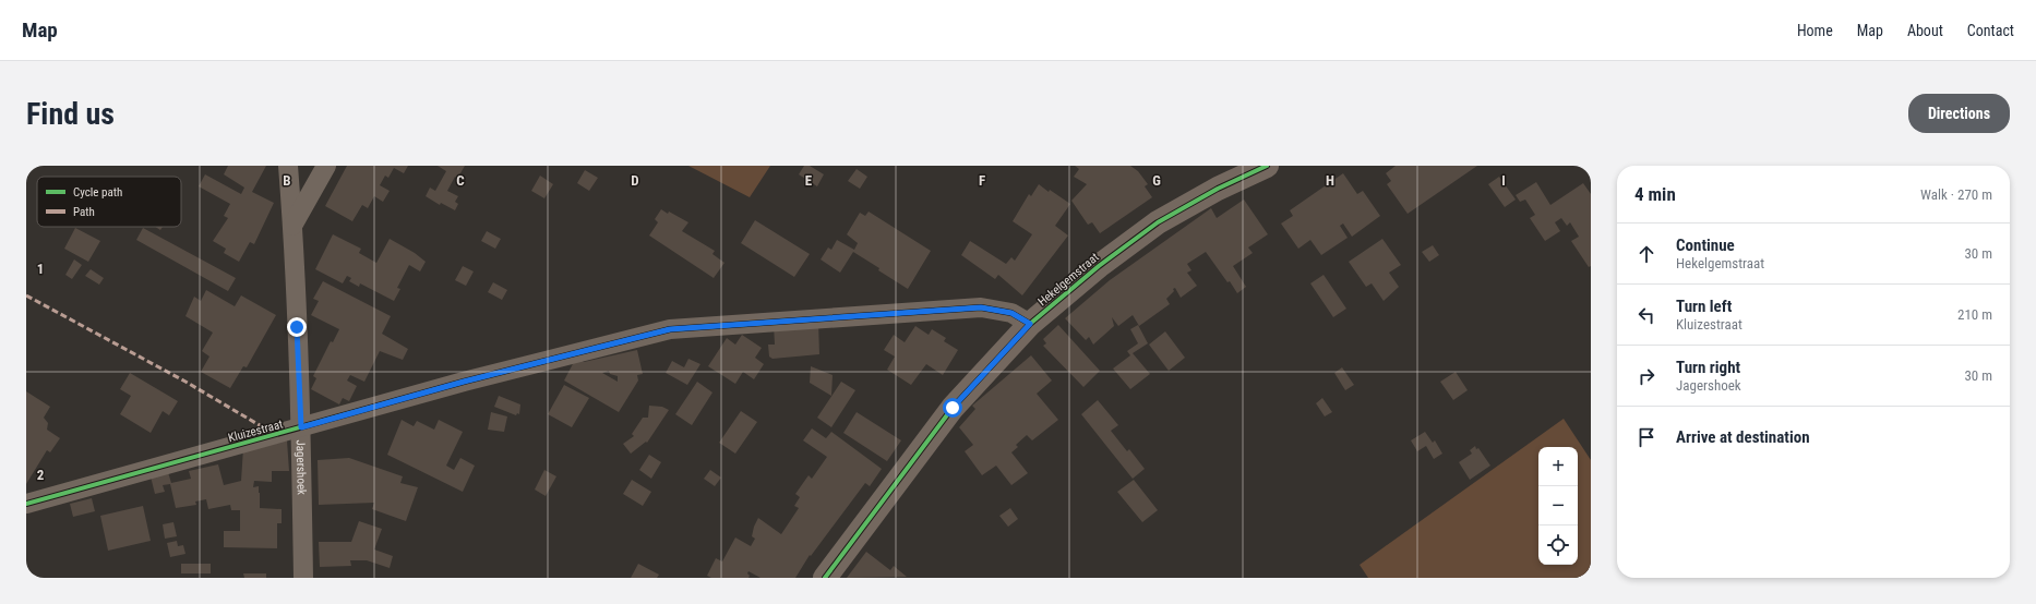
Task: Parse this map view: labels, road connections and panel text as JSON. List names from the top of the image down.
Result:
{
  "streets": {
    "street": ["Hekelgemstraat", "Kluizestraat", "Jagershoek"]
  },
  "crossings": [
    ["Hekelgemstraat", "Kluizestraat"],
    ["Kluizestraat", "Jagershoek"]
  ],
  "legend": ["Cycle path", "Path"],
  "page": {
    "header": "Map",
    "nav": [
      "Home",
      "Map",
      "About",
      "Contact"
    ],
    "buttons": "Directions",
    "title": "Find us",
    "heading": ["4 min", "Walk · 270 m"],
    "list": [
      ["Continue", "Hekelgemstraat", "30 m"],
      ["Turn left", "Kluizestraat", "210 m"],
      ["Turn right", "Jagershoek", "30 m"],
      "Arrive at destination"
    ],
    "map_buttons": ["+", "−"]
  },
  "grid": {
    "columns": [
      "B",
      "C",
      "D",
      "E",
      "F",
      "G",
      "H",
      "I"
    ],
    "rows": ["1", "2"]
  }
}
